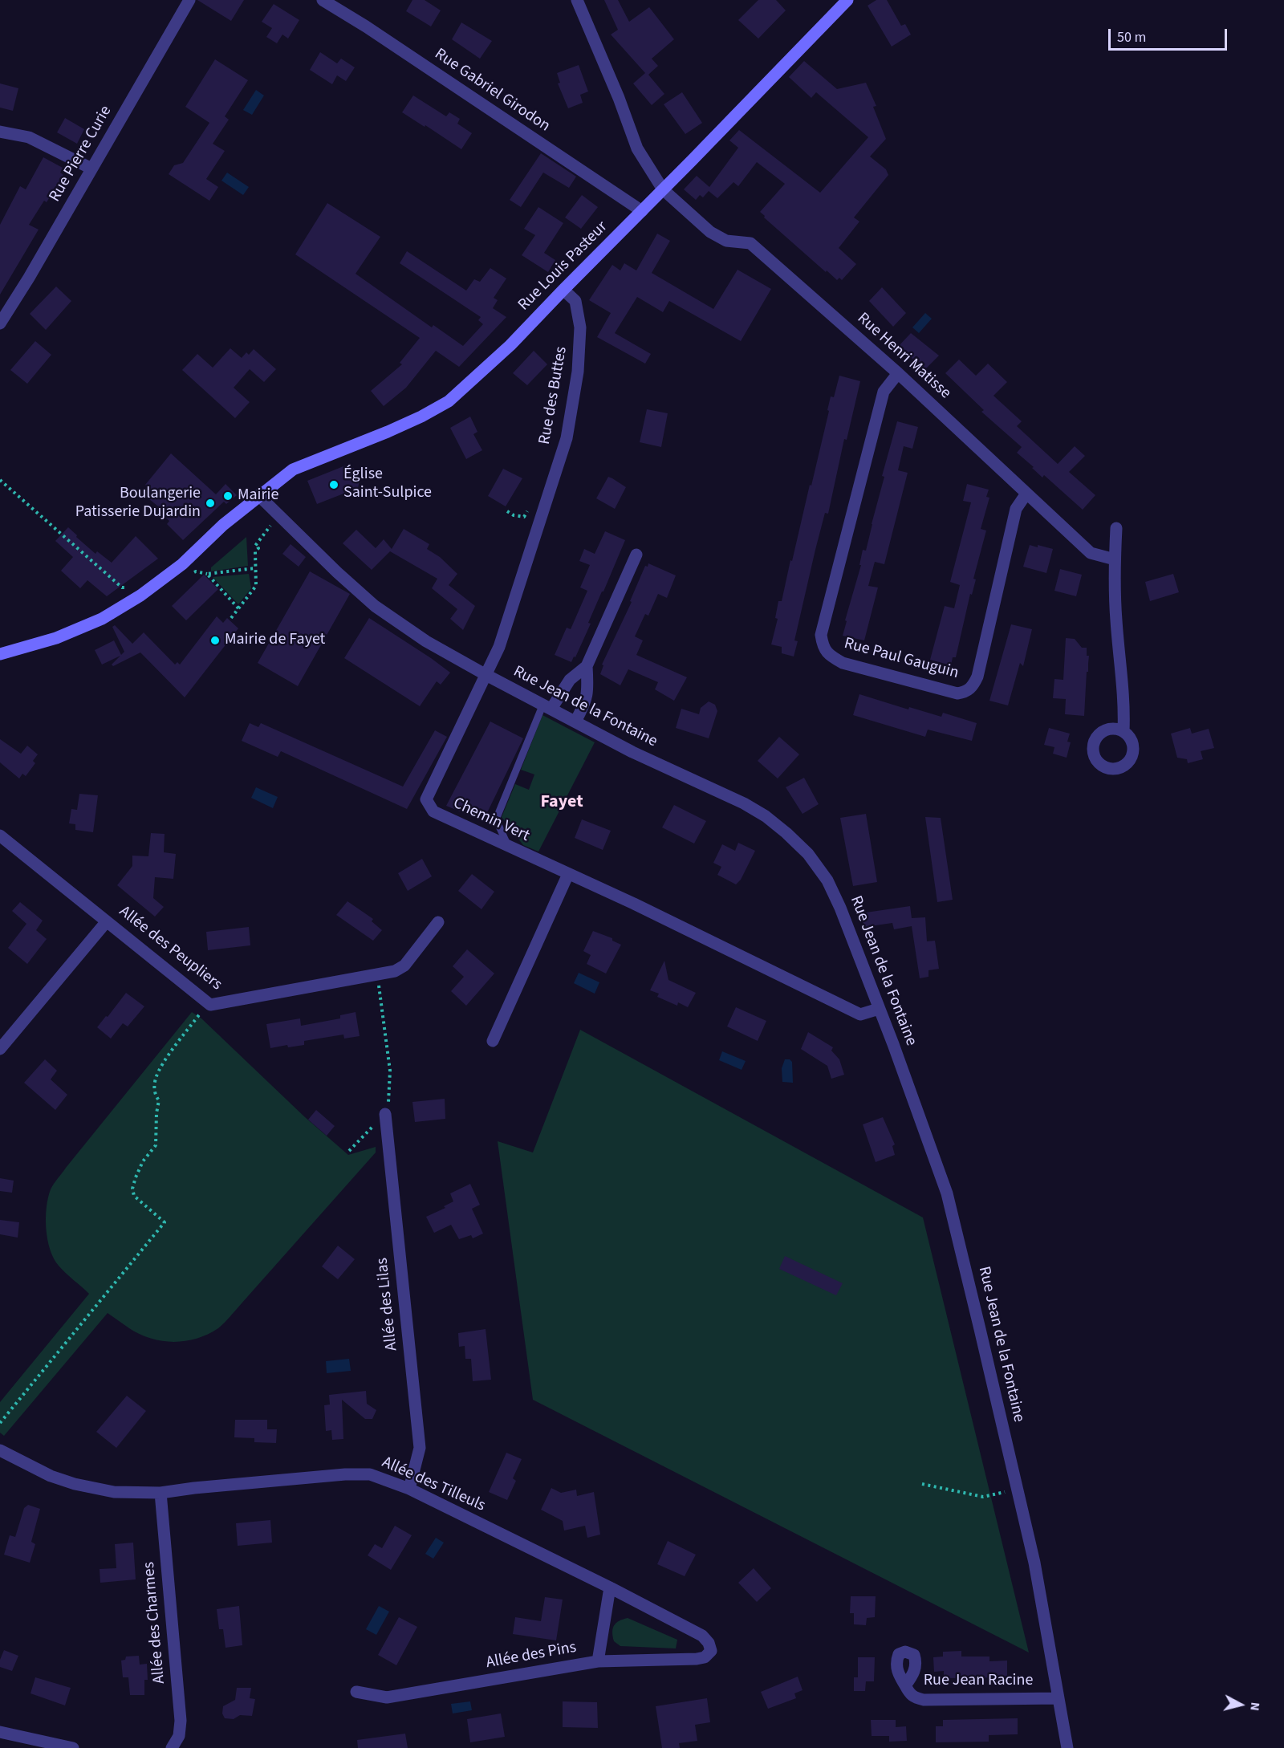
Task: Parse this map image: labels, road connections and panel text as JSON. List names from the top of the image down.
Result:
{
  "streets": {
    "main road": ["Rue Louis Pasteur"],
    "street": [
      "Rue Gabriel Girodon",
      "Rue Pierre Curie",
      "Rue Henri Matisse",
      "Rue des Buttes",
      "Rue Paul Gauguin",
      "Rue Jean de la Fontaine",
      "Chemin Vert",
      "Allée des Peupliers",
      "Allée des Lilas",
      "Allée des Tilleuls",
      "Allée des Charmes",
      "Allée des Pins",
      "Rue Jean Racine"
    ]
  },
  "crossings": [
    ["Rue Gabriel Girodon", "Rue Louis Pasteur"],
    ["Rue Louis Pasteur", "Rue Henri Matisse"],
    ["Rue Louis Pasteur", "Rue des Buttes"],
    ["Rue Louis Pasteur", "Rue Jean de la Fontaine"],
    ["Rue Henri Matisse", "Rue Paul Gauguin"],
    ["Rue des Buttes", "Rue Jean de la Fontaine"],
    ["Rue des Buttes", "Chemin Vert"],
    ["Rue Jean de la Fontaine", "Chemin Vert"],
    ["Rue Jean de la Fontaine", "Rue Jean Racine"],
    ["Allée des Lilas", "Allée des Tilleuls"],
    ["Allée des Tilleuls", "Allée des Charmes"],
    ["Allée des Tilleuls", "Allée des Pins"]
  ],
  "districts": ["Fayet"],
  "places": [
    "Église Saint-Sulpice",
    "Mairie",
    "Boulangerie Patisserie Dujardin",
    "Mairie de Fayet"
  ],
  "scale_bar": "50 m",
  "north": "right"
}
